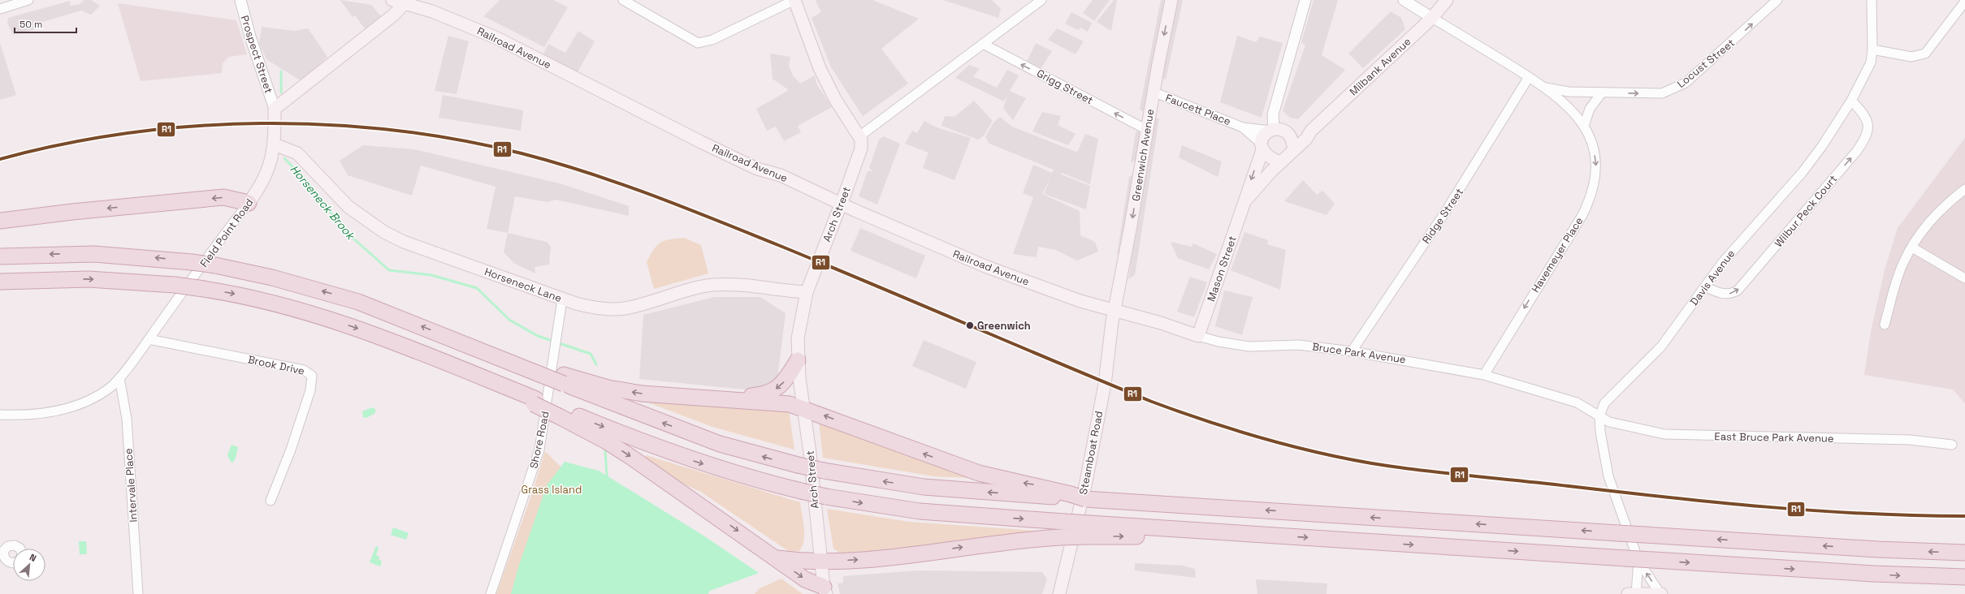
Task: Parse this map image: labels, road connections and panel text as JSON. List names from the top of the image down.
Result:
{
  "streets": {
    "main road": [
      "Railroad Avenue",
      "Milbank Avenue",
      "Greenwich Avenue",
      "Arch Street",
      "Field Point Road",
      "Mason Street",
      "Davis Avenue",
      "Horseneck Lane",
      "Bruce Park Avenue",
      "Steamboat Road"
    ],
    "street": [
      "Prospect Street",
      "Locust Street",
      "Grigg Street",
      "Faucett Place",
      "Wilbur Peck Court",
      "Ridge Street",
      "Havemeyer Place",
      "Brook Drive",
      "East Bruce Park Avenue",
      "Shore Road",
      "Intervale Place"
    ]
  },
  "crossings": [
    ["Railroad Avenue", "Greenwich Avenue"],
    ["Railroad Avenue", "Arch Street"],
    ["Railroad Avenue", "Bruce Park Avenue"],
    ["Railroad Avenue", "Steamboat Road"],
    ["Prospect Street", "Field Point Road"],
    ["Locust Street", "Havemeyer Place"],
    ["Milbank Avenue", "Faucett Place"],
    ["Milbank Avenue", "Havemeyer Place"],
    ["Milbank Avenue", "Mason Street"],
    ["Grigg Street", "Greenwich Avenue"],
    ["Faucett Place", "Greenwich Avenue"],
    ["Faucett Place", "Mason Street"],
    ["Greenwich Avenue", "Bruce Park Avenue"],
    ["Greenwich Avenue", "Steamboat Road"],
    ["Wilbur Peck Court", "Davis Avenue"],
    ["Arch Street", "Horseneck Lane"],
    ["Ridge Street", "Havemeyer Place"],
    ["Ridge Street", "Bruce Park Avenue"],
    ["Field Point Road", "Horseneck Lane"],
    ["Field Point Road", "Brook Drive"],
    ["Field Point Road", "Intervale Place"],
    ["Havemeyer Place", "Bruce Park Avenue"],
    ["Mason Street", "Bruce Park Avenue"],
    ["Davis Avenue", "Bruce Park Avenue"],
    ["Davis Avenue", "East Bruce Park Avenue"],
    ["Horseneck Lane", "Shore Road"],
    ["Bruce Park Avenue", "East Bruce Park Avenue"],
    ["Bruce Park Avenue", "Steamboat Road"]
  ],
  "one_way": [
    "Locust Street",
    "Grigg Street",
    "Greenwich Avenue",
    "Wilbur Peck Court",
    "Havemeyer Place"
  ],
  "water": ["Horseneck Brook"],
  "parks": ["Grass Island"],
  "places": ["Greenwich"],
  "lines": ["transit line R1"],
  "scale_bar": "50 m",
  "north": "top right"
}
